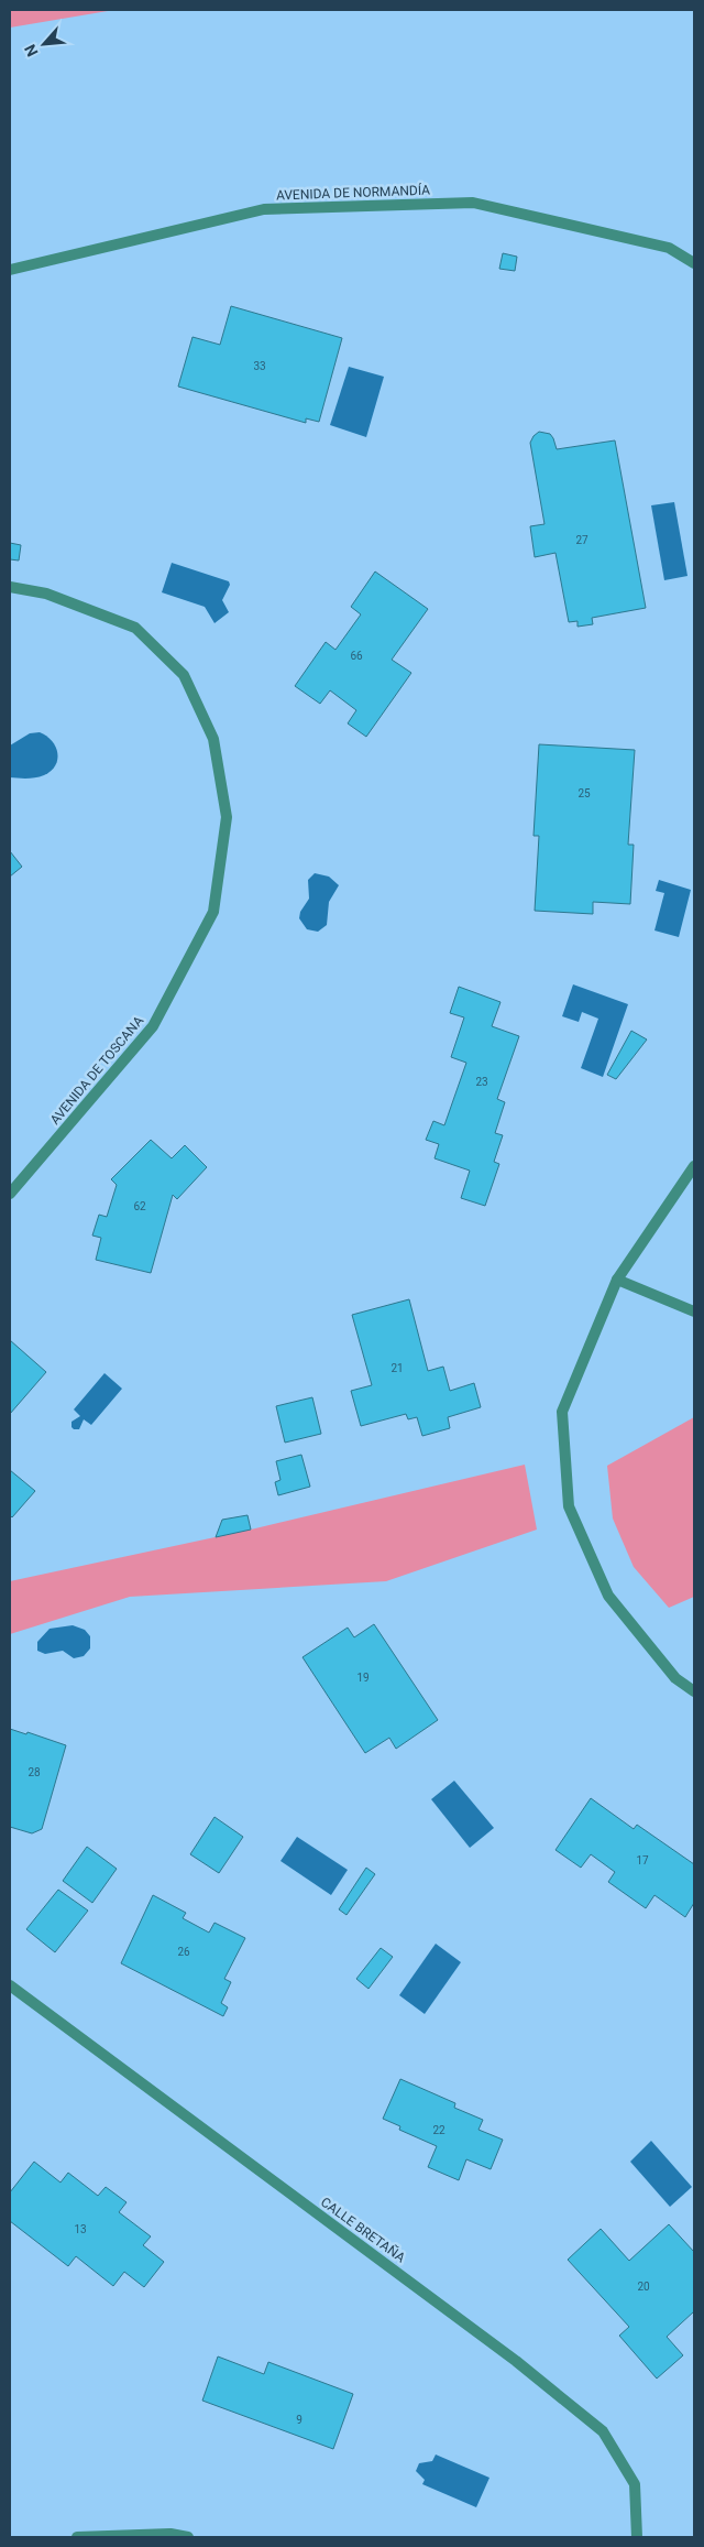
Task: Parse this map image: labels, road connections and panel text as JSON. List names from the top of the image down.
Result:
{
  "streets": {
    "street": ["AVENIDA DE NORMANDÍA", "AVENIDA DE TOSCANA", "CALLE BRETAÑA"]
  },
  "house_numbers": [
    "33",
    "27",
    "66",
    "25",
    "23",
    "62",
    "21",
    "19",
    "28",
    "17",
    "26",
    "22",
    "13",
    "20",
    "9"
  ],
  "north": "bottom left"
}
